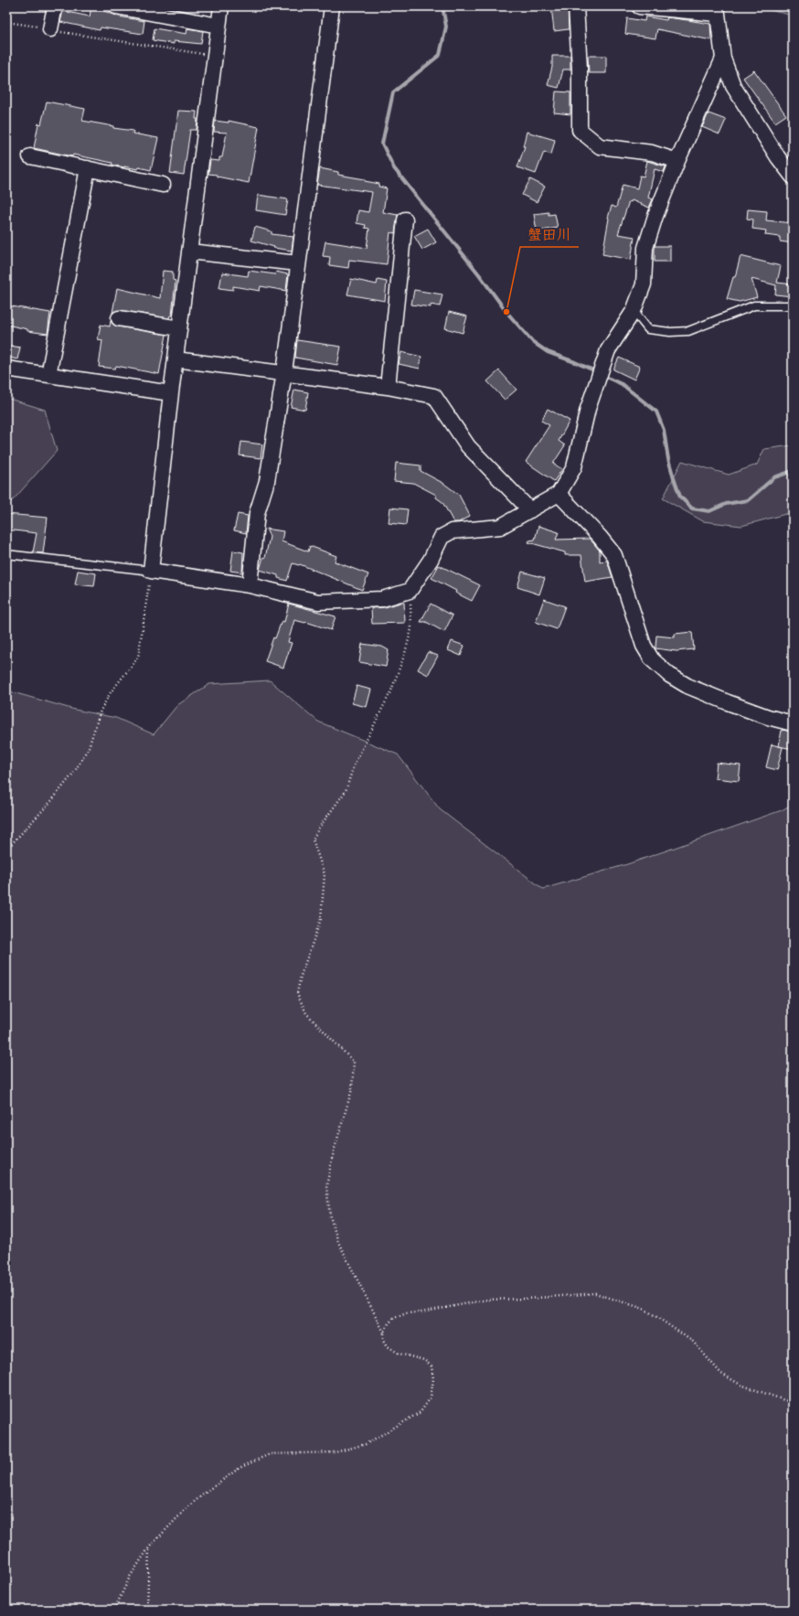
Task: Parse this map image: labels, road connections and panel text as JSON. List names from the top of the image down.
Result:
{
  "places": ["蟹田川"]
}
